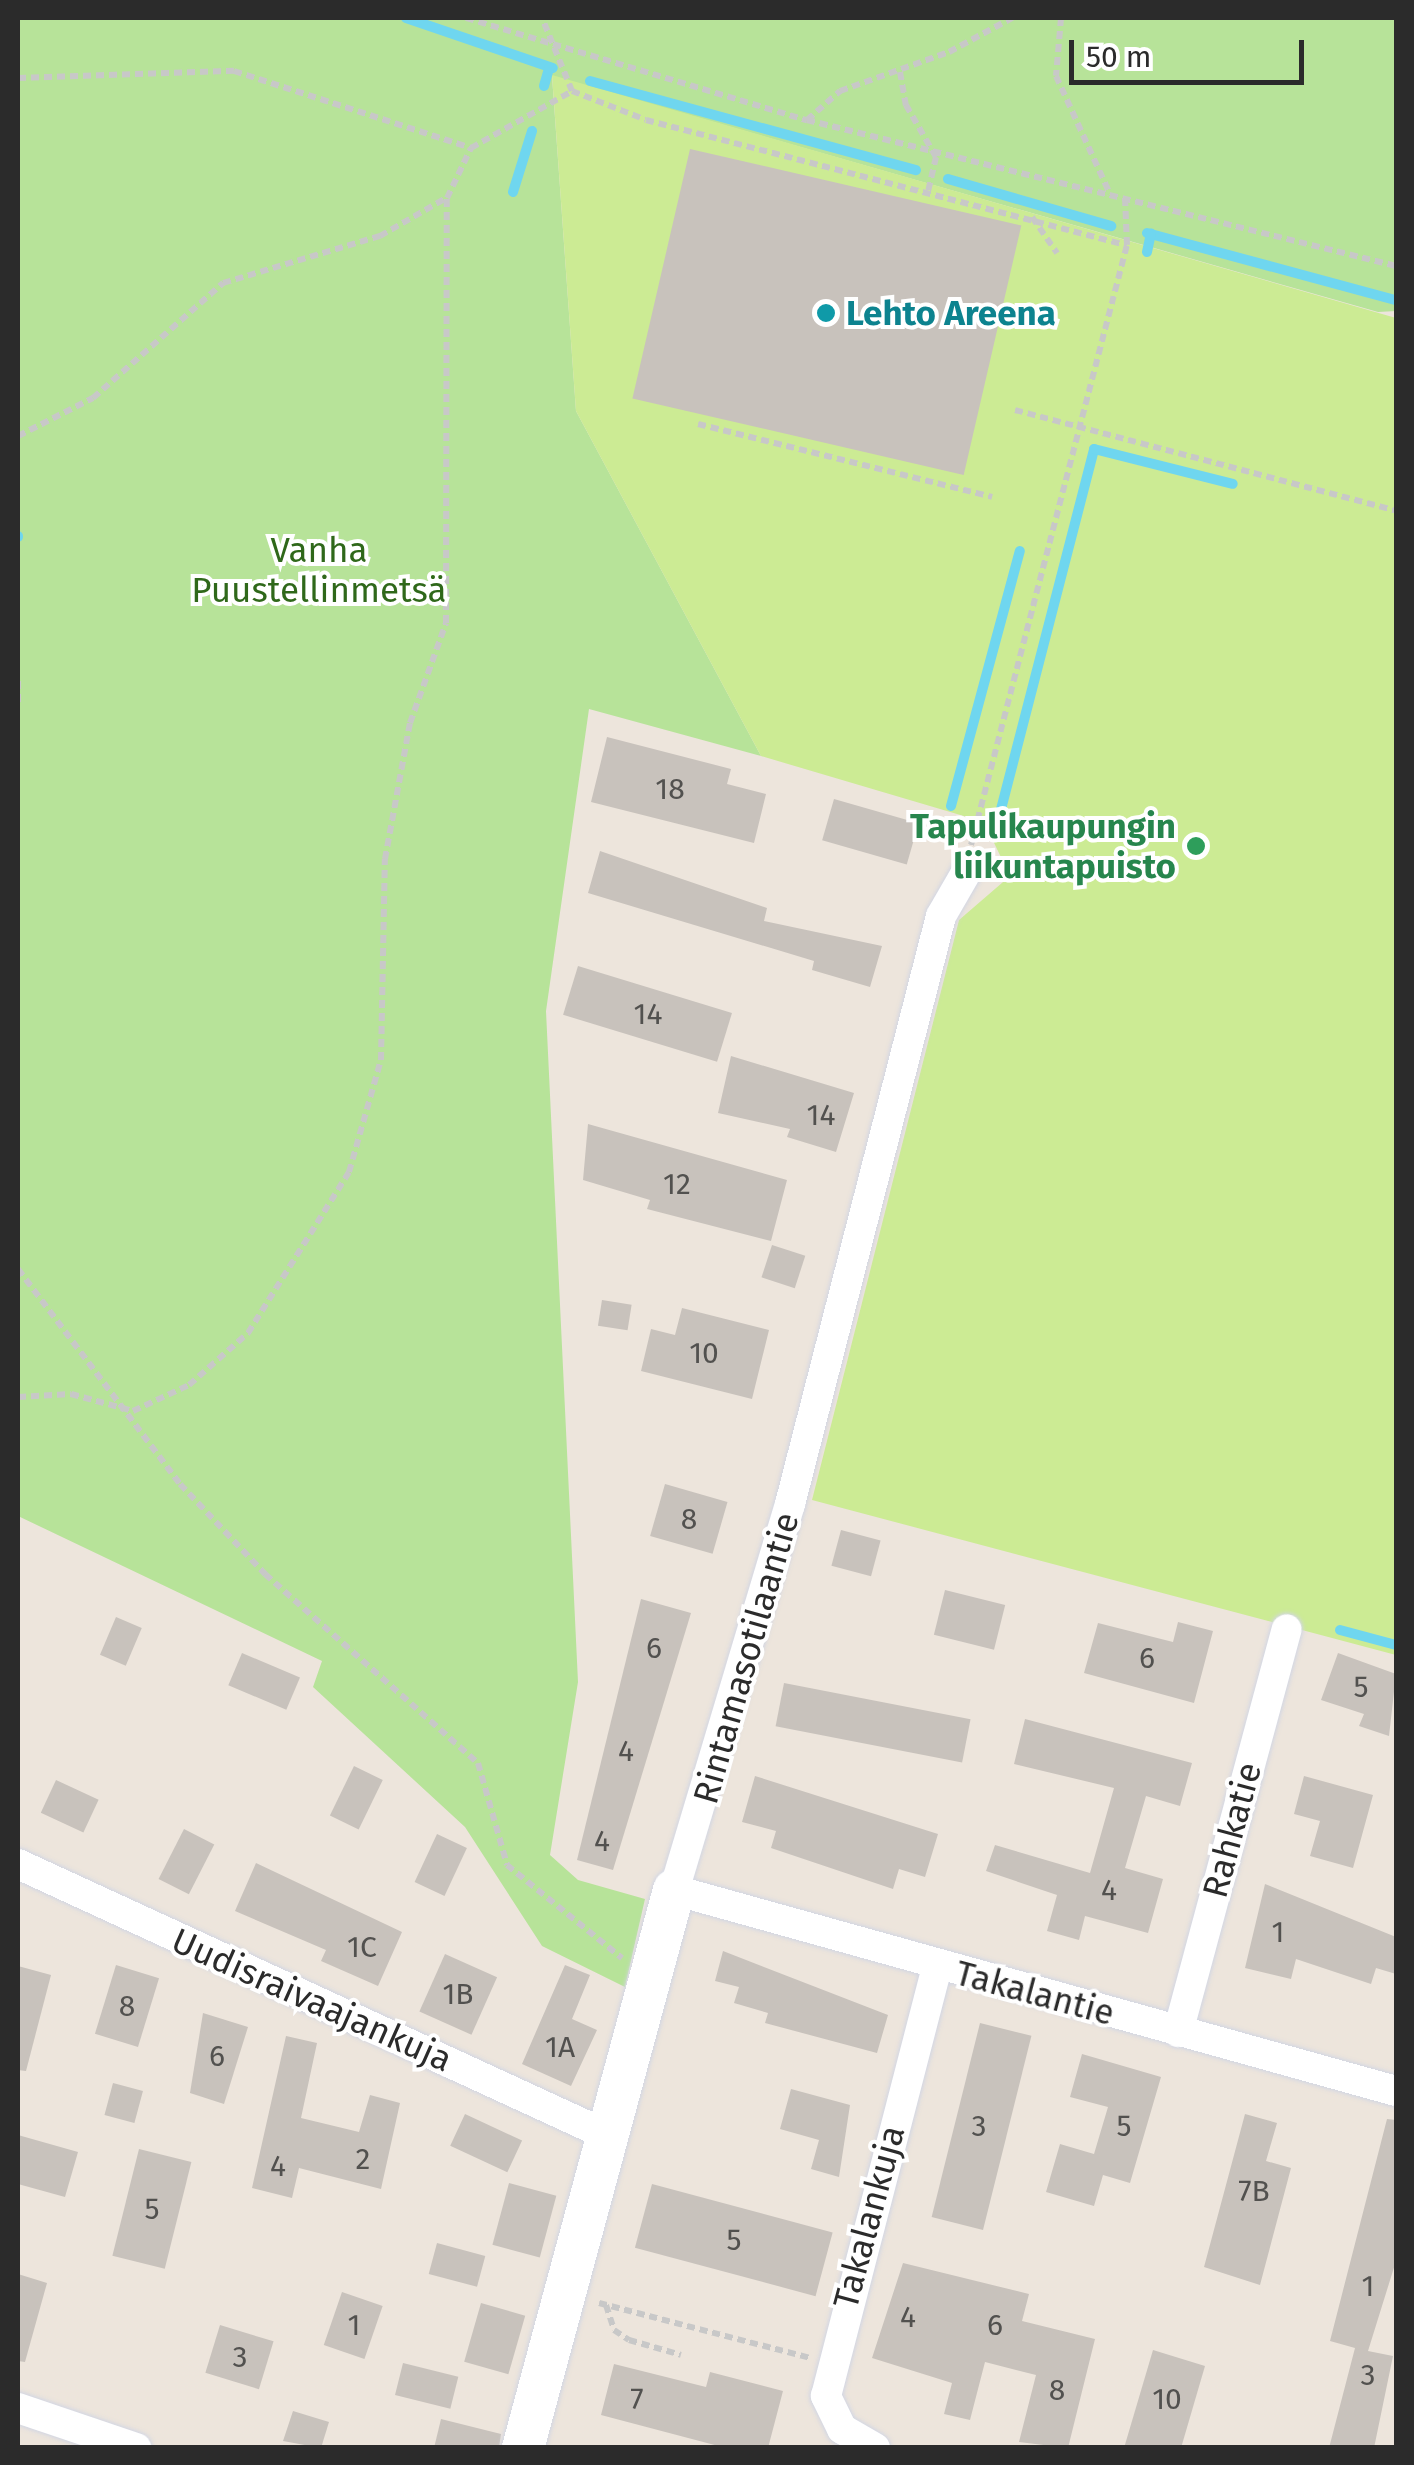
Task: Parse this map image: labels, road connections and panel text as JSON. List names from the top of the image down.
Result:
{
  "streets": {
    "street": [
      "Rintamasotilaantie",
      "Rahkatie",
      "Takalantie",
      "Uudisraivaajankuja",
      "Takalankuja"
    ]
  },
  "crossings": [
    ["Rintamasotilaantie", "Takalantie"],
    ["Rintamasotilaantie", "Uudisraivaajankuja"],
    ["Rahkatie", "Takalantie"],
    ["Takalantie", "Takalankuja"]
  ],
  "parks": ["Vanha Puustellinmetsä"],
  "places": ["Lehto Areena", "Tapulikaupungin liikuntapuisto"],
  "house_numbers": [
    "18",
    "14",
    "14",
    "12",
    "10",
    "8",
    "6",
    "6",
    "5",
    "4",
    "4",
    "4",
    "1",
    "1C",
    "1B",
    "8",
    "1A",
    "6",
    "3",
    "5",
    "2",
    "4",
    "7B",
    "5",
    "5",
    "1",
    "4",
    "1",
    "6",
    "3",
    "3",
    "8",
    "7",
    "10"
  ],
  "scale_bar": "50 m"
}
